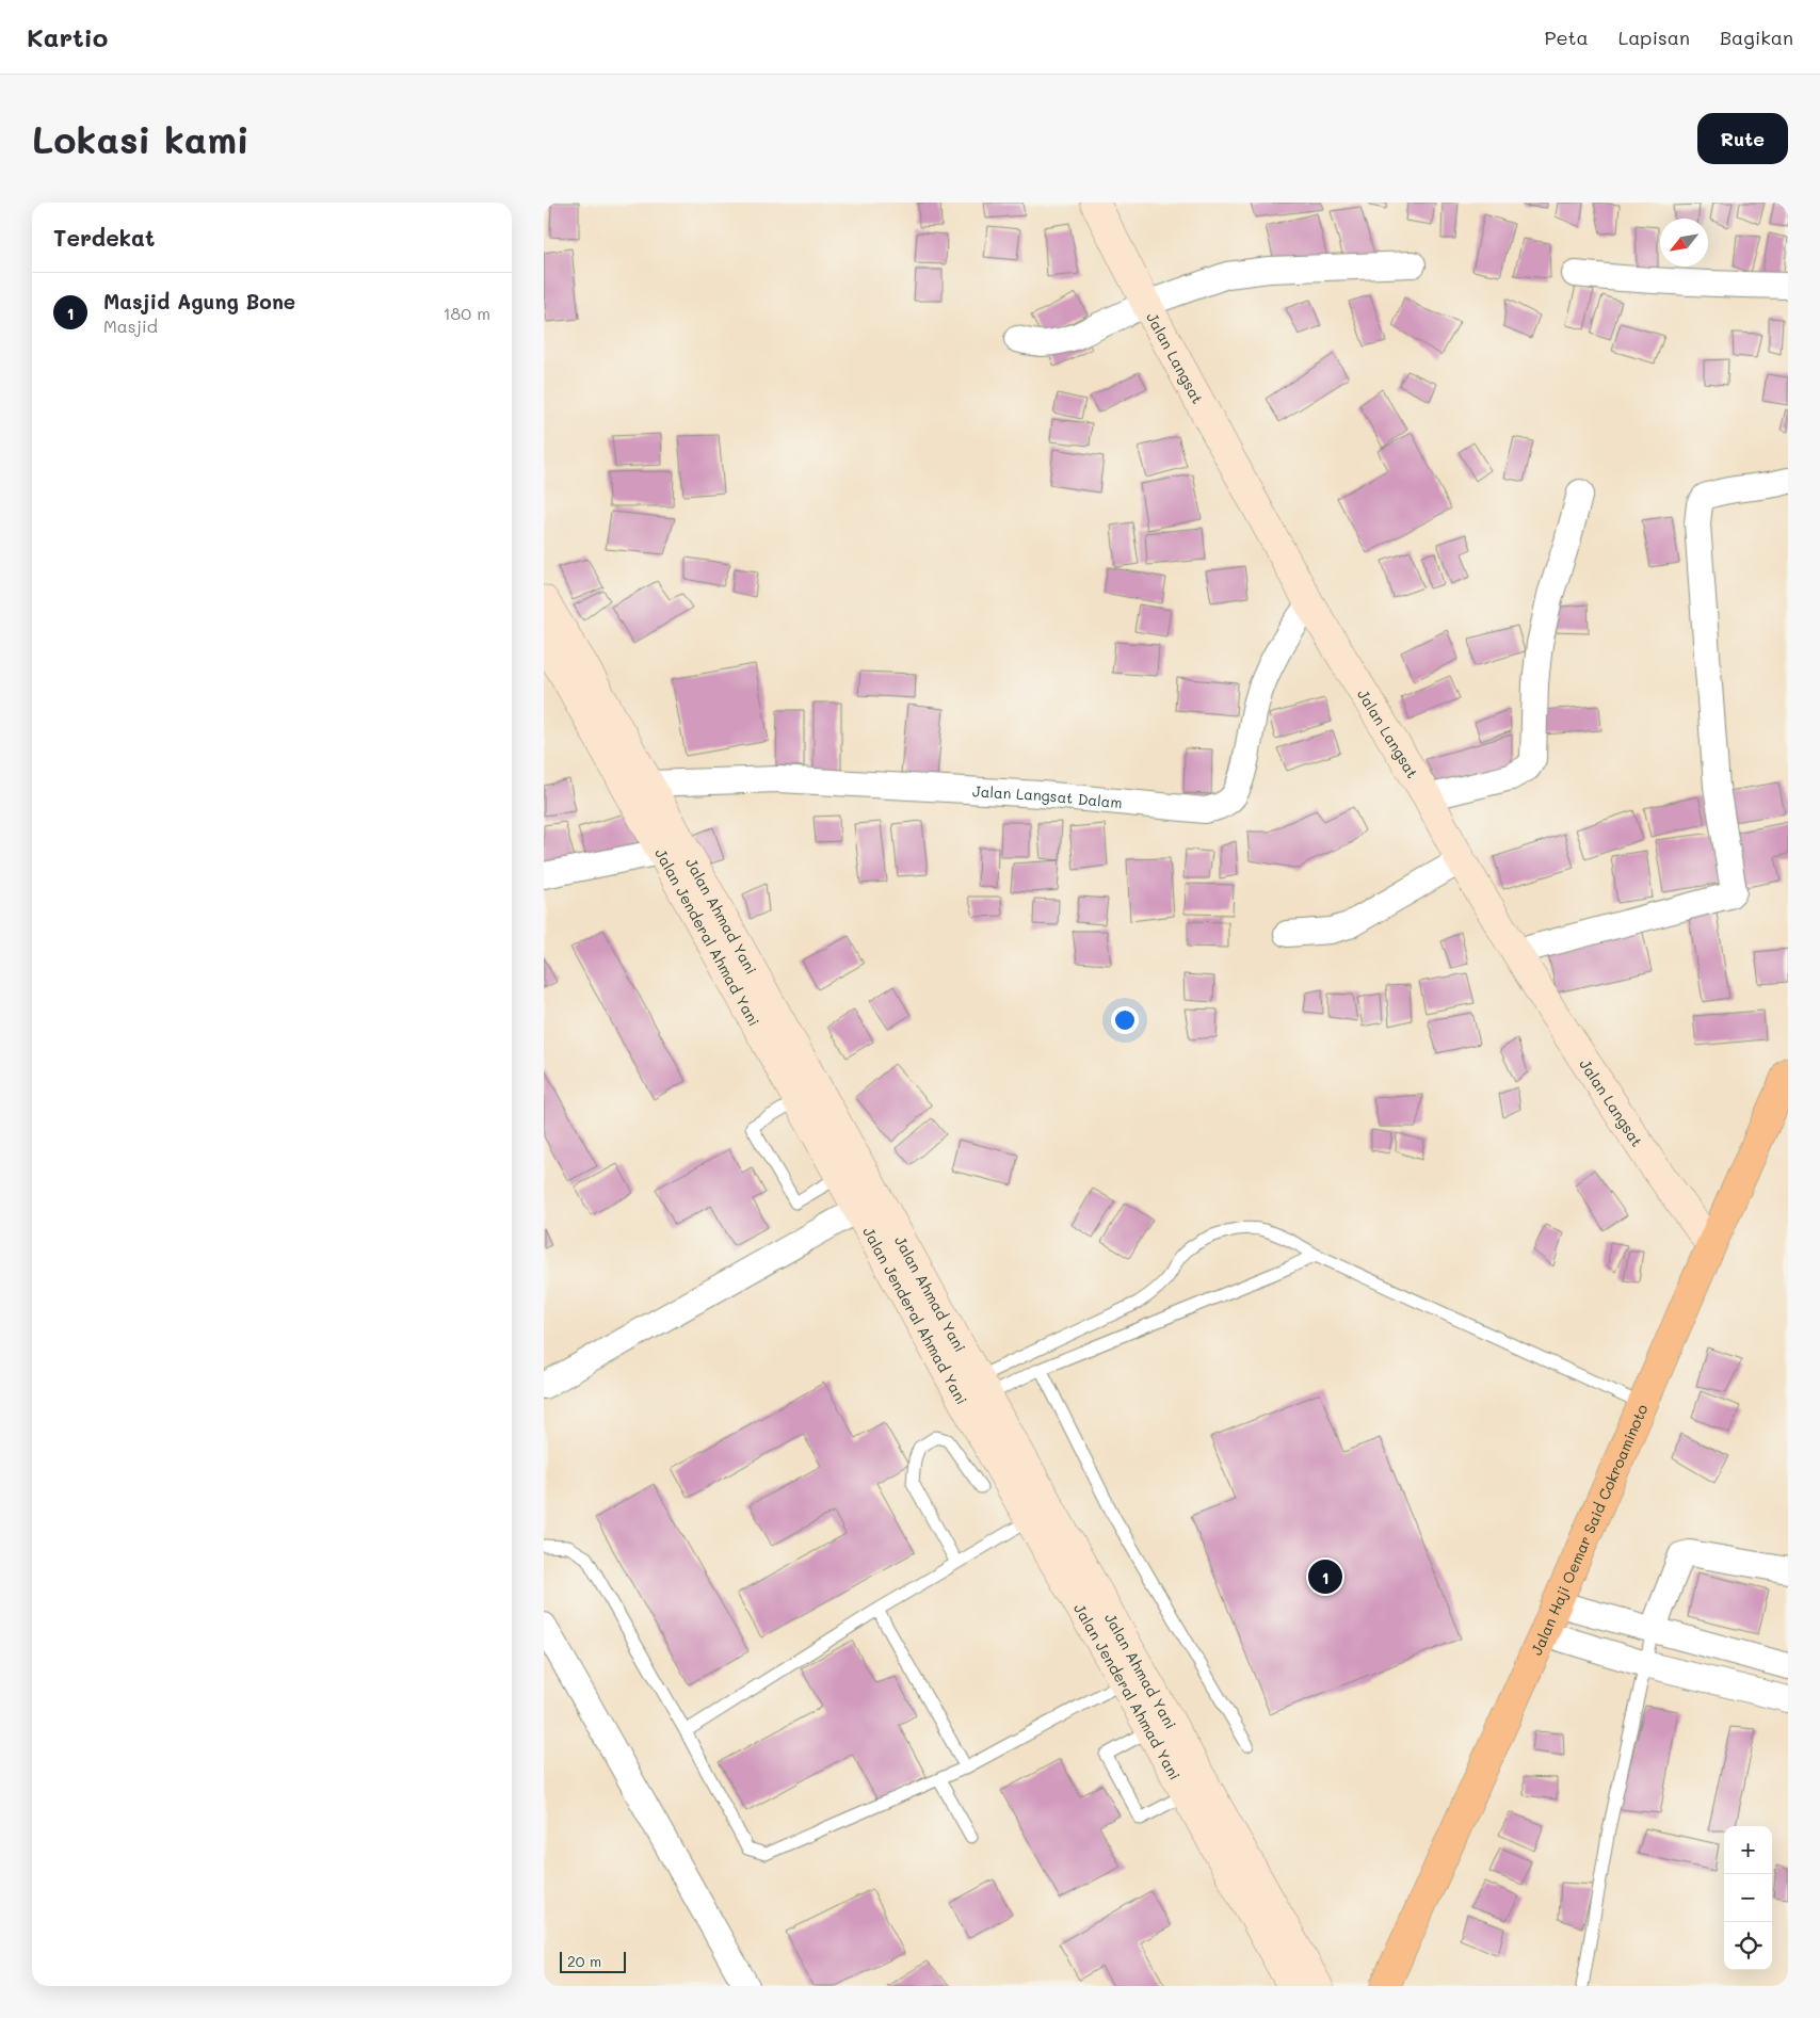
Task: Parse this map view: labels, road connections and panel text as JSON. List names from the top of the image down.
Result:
{
  "streets": {
    "highway": ["Jalan Haji Oemar Said Cokroaminoto"],
    "main road": ["Jalan Langsat", "Jalan Ahmad Yani", "Jalan Jenderal Ahmad Yani"],
    "street": ["Jalan Langsat Dalam"]
  },
  "crossings": [
    ["Jalan Langsat", "Jalan Langsat Dalam"],
    ["Jalan Langsat", "Jalan Haji Oemar Said Cokroaminoto"],
    ["Jalan Langsat Dalam", "Jalan Ahmad Yani"],
    ["Jalan Ahmad Yani", "Jalan Jenderal Ahmad Yani"]
  ],
  "scale_bar": "20 m",
  "north": "bottom left",
  "page": {
    "header": "Kartio",
    "nav": ["Peta", "Lapisan", "Bagikan"],
    "buttons": "Rute",
    "title": "Lokasi kami",
    "heading": "Terdekat",
    "list": [
      {
        "mark": "1",
        "name": "Masjid Agung Bone",
        "note": "Masjid",
        "value": "180 m"
      }
    ],
    "pins": "1",
    "map_buttons": ["+", "−"],
    "scale": "20 m"
  }
}
